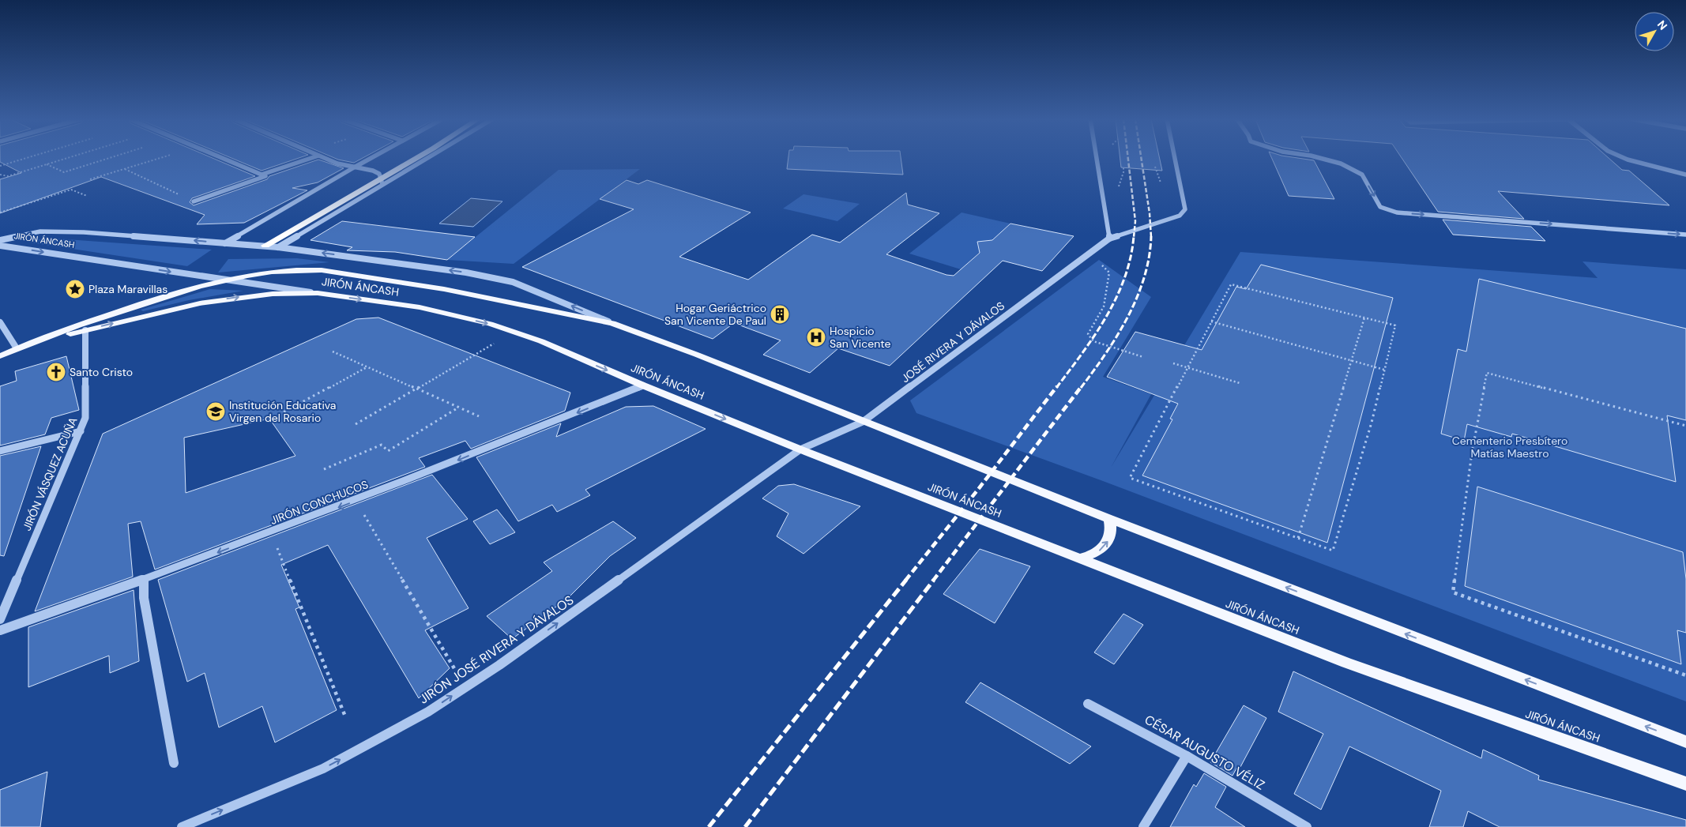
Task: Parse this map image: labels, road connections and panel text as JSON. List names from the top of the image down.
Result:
{
  "streets": {
    "main road": ["JIRÓN ÁNCASH"],
    "street": [
      "JOSÉ RIVERA Y DÁVALOS",
      "JIRÓN VÁSQUEZ ACUÑA",
      "JIRÓN CONCHUCOS",
      "JIRÓN JOSÉ RIVERA Y DÁVALOS",
      "CÉSAR AUGUSTO VÉLIZ"
    ]
  },
  "crossings": [
    ["JIRÓN ÁNCASH", "JOSÉ RIVERA Y DÁVALOS"],
    ["JIRÓN ÁNCASH", "JIRÓN CONCHUCOS"],
    ["JIRÓN ÁNCASH", "JIRÓN JOSÉ RIVERA Y DÁVALOS"],
    ["JOSÉ RIVERA Y DÁVALOS", "JIRÓN JOSÉ RIVERA Y DÁVALOS"]
  ],
  "one_way": ["JIRÓN CONCHUCOS", "JIRÓN JOSÉ RIVERA Y DÁVALOS"],
  "parks": ["Cementerio Presbítero Matías Maestro"],
  "places": {
    "place": ["Plaza Maravillas"],
    "building": ["Hogar Geriáctrico San Vicente De Paul"],
    "hospital": ["Hospicio San Vicente"],
    "church": ["Santo Cristo"],
    "school or university": ["Institución Educativa Virgen del Rosario"]
  },
  "north": "top right"
}
